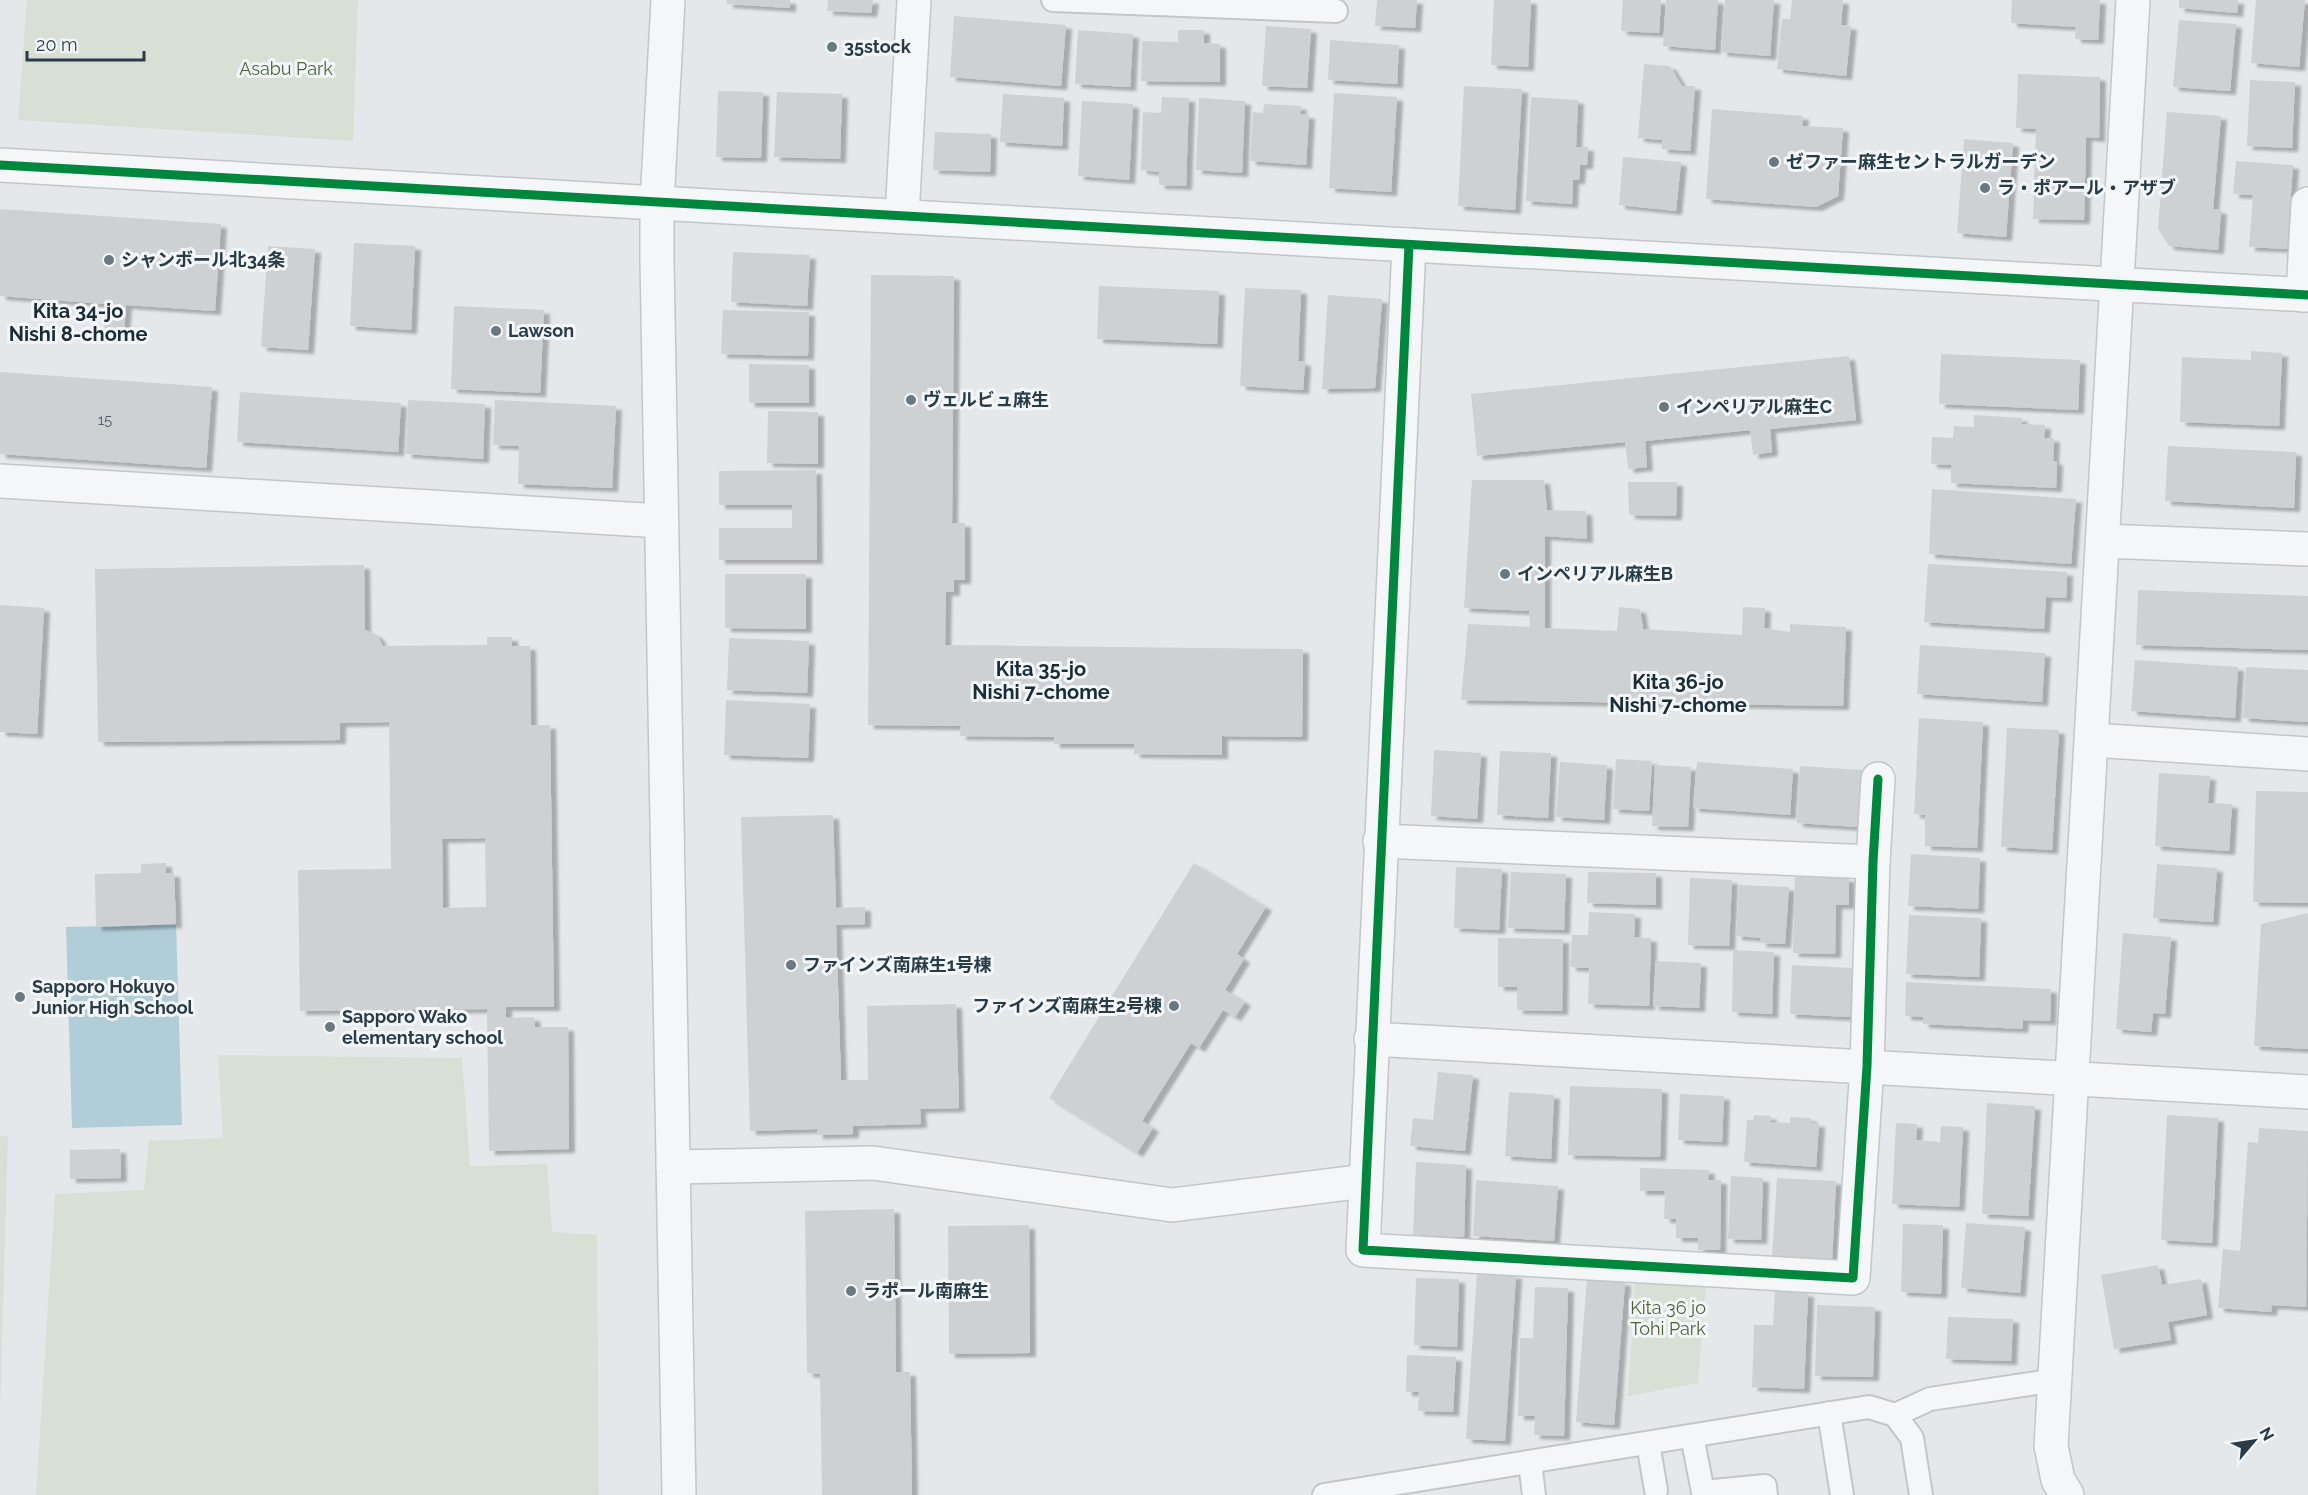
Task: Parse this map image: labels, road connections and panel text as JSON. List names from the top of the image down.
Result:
{
  "districts": ["Kita 34-jo Nishi 8-chome", "Kita 35-jo Nishi 7-chome", "Kita 36-jo Nishi 7-chome"],
  "parks": ["Asabu Park", "Kita 36 jo Tohi Park"],
  "places": [
    "35stock",
    "ゼファー麻生セントラルガーデン",
    "ラ・ポアール・アザブ",
    "シャンボール北34条",
    "Lawson",
    "ヴェルビュ麻生",
    "インペリアル麻生C",
    "インペリアル麻生B",
    "ファインズ南麻生1号棟",
    "Sapporo Hokuyo Junior High School",
    "ファインズ南麻生2号棟",
    "Sapporo Wako elementary school",
    "ラポール南麻生"
  ],
  "house_numbers": ["15"],
  "scale_bar": "20 m",
  "north": "top right"
}
